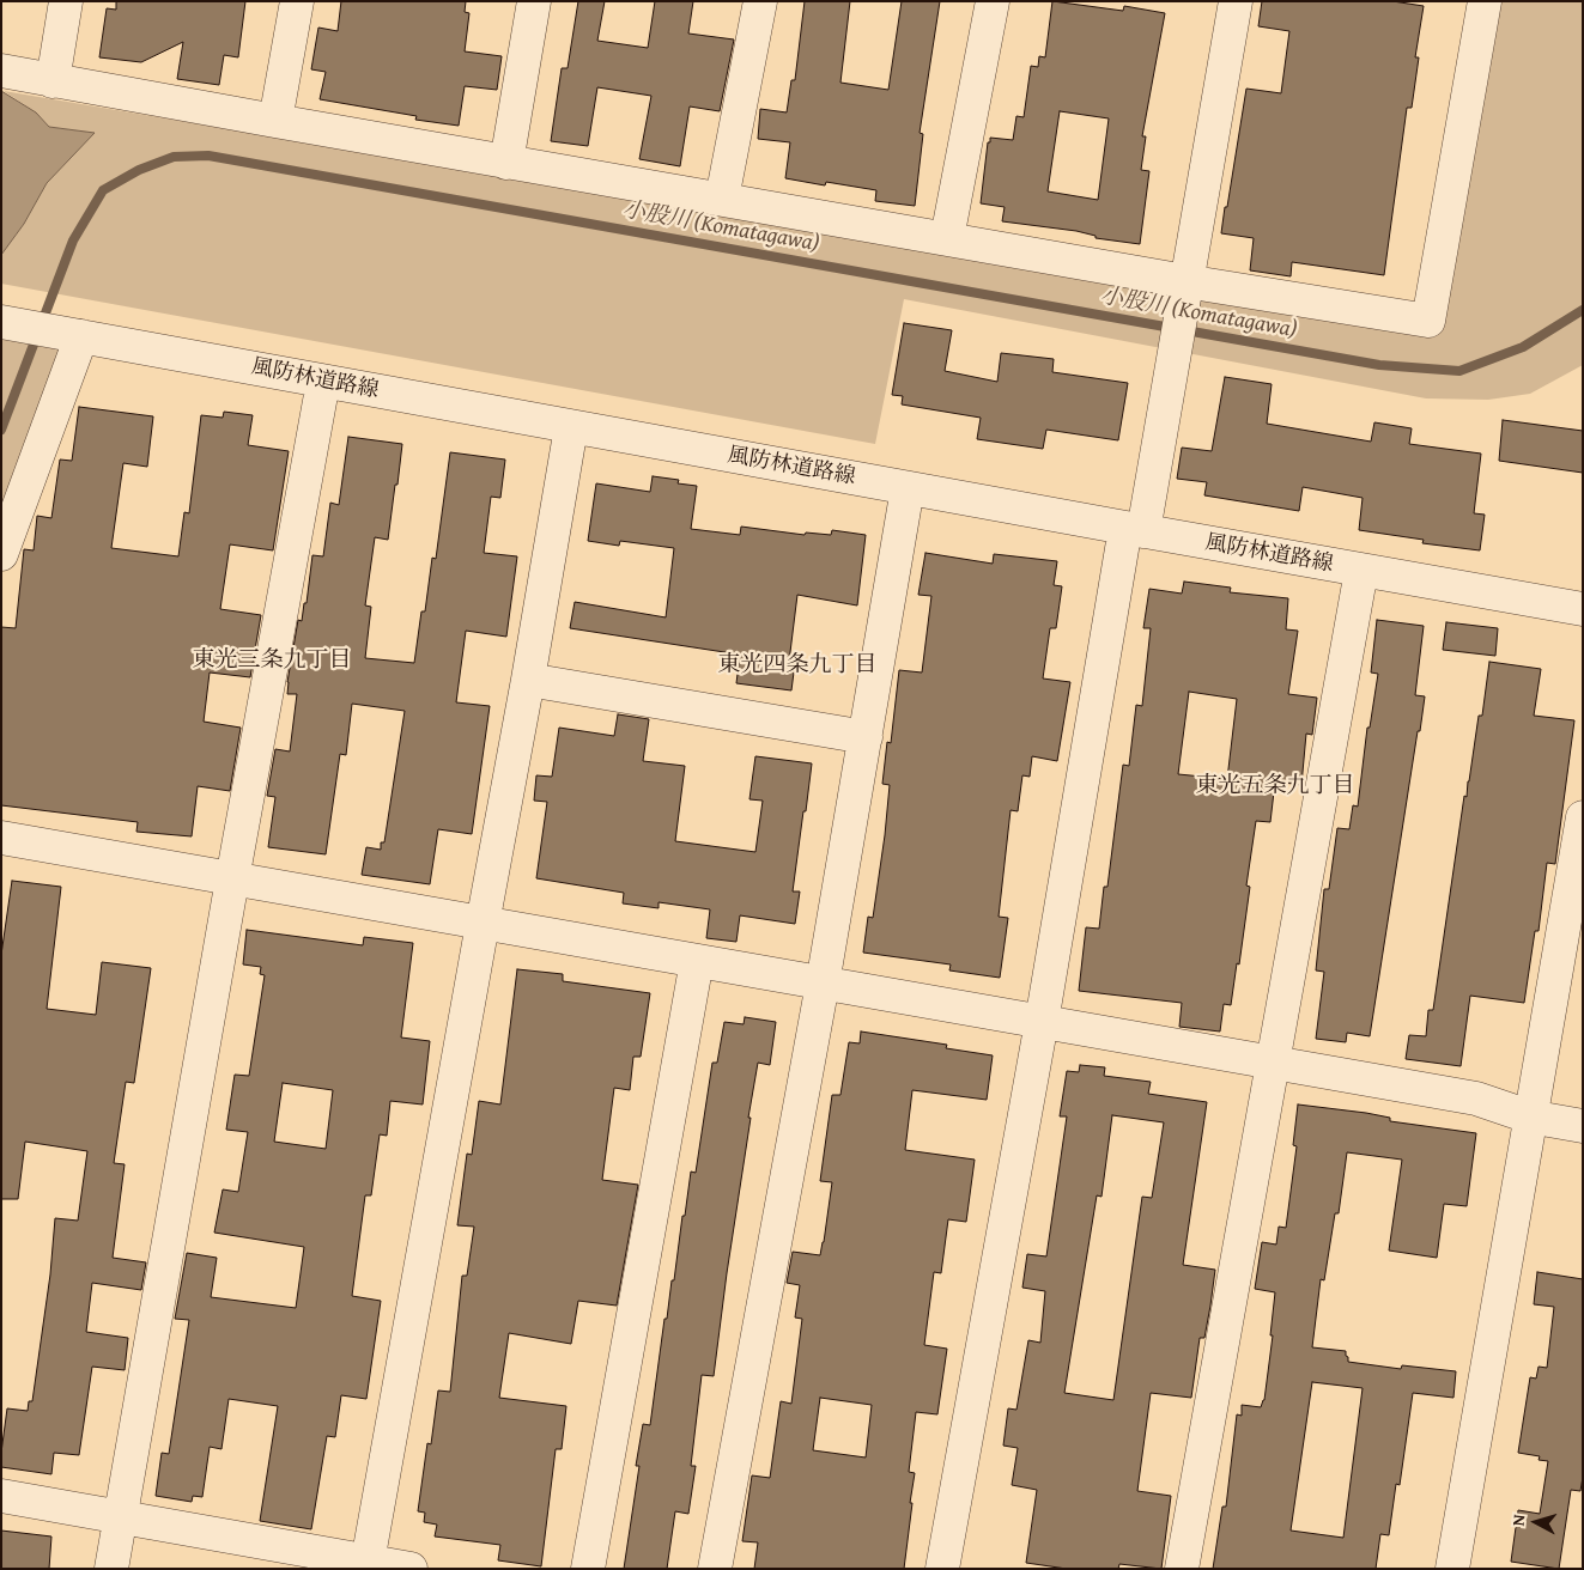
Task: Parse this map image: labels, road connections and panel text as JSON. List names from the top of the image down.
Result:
{
  "streets": {
    "street": ["風防林道路線"]
  },
  "districts": ["東光三条九丁目", "東光四条九丁目", "東光五条九丁目"],
  "water": ["小股川 (Komatagawa)"],
  "north": "left"
}
